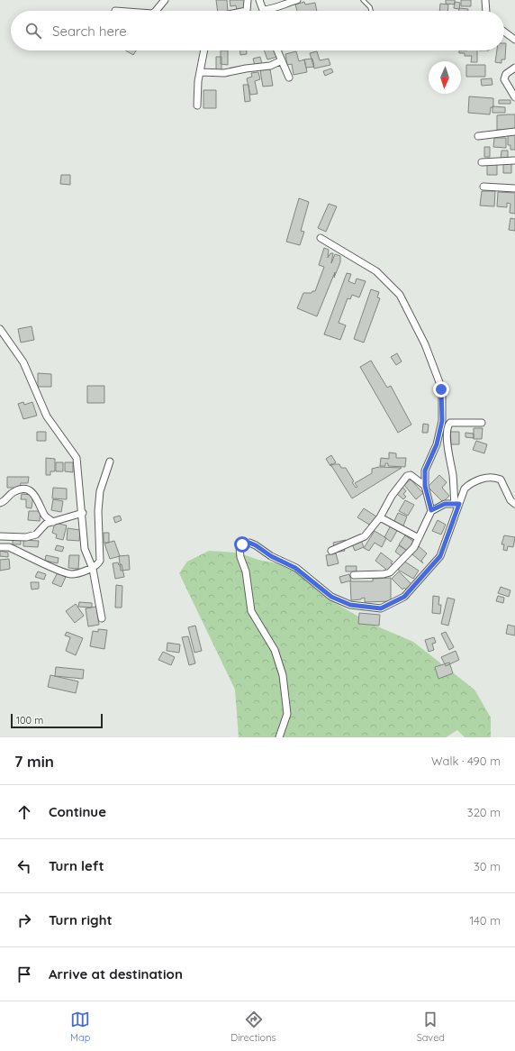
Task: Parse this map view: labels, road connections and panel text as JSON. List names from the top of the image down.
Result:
{
  "scale_bar": "100 m",
  "north": "bottom",
  "page": {
    "search": "Search here",
    "scale": "100 m",
    "heading": ["7 min", "Walk · 490 m"],
    "list": [
      ["Continue", "320 m"],
      ["Turn left", "30 m"],
      ["Turn right", "140 m"],
      "Arrive at destination"
    ],
    "nav": ["Map", "Directions", "Saved"]
  }
}
